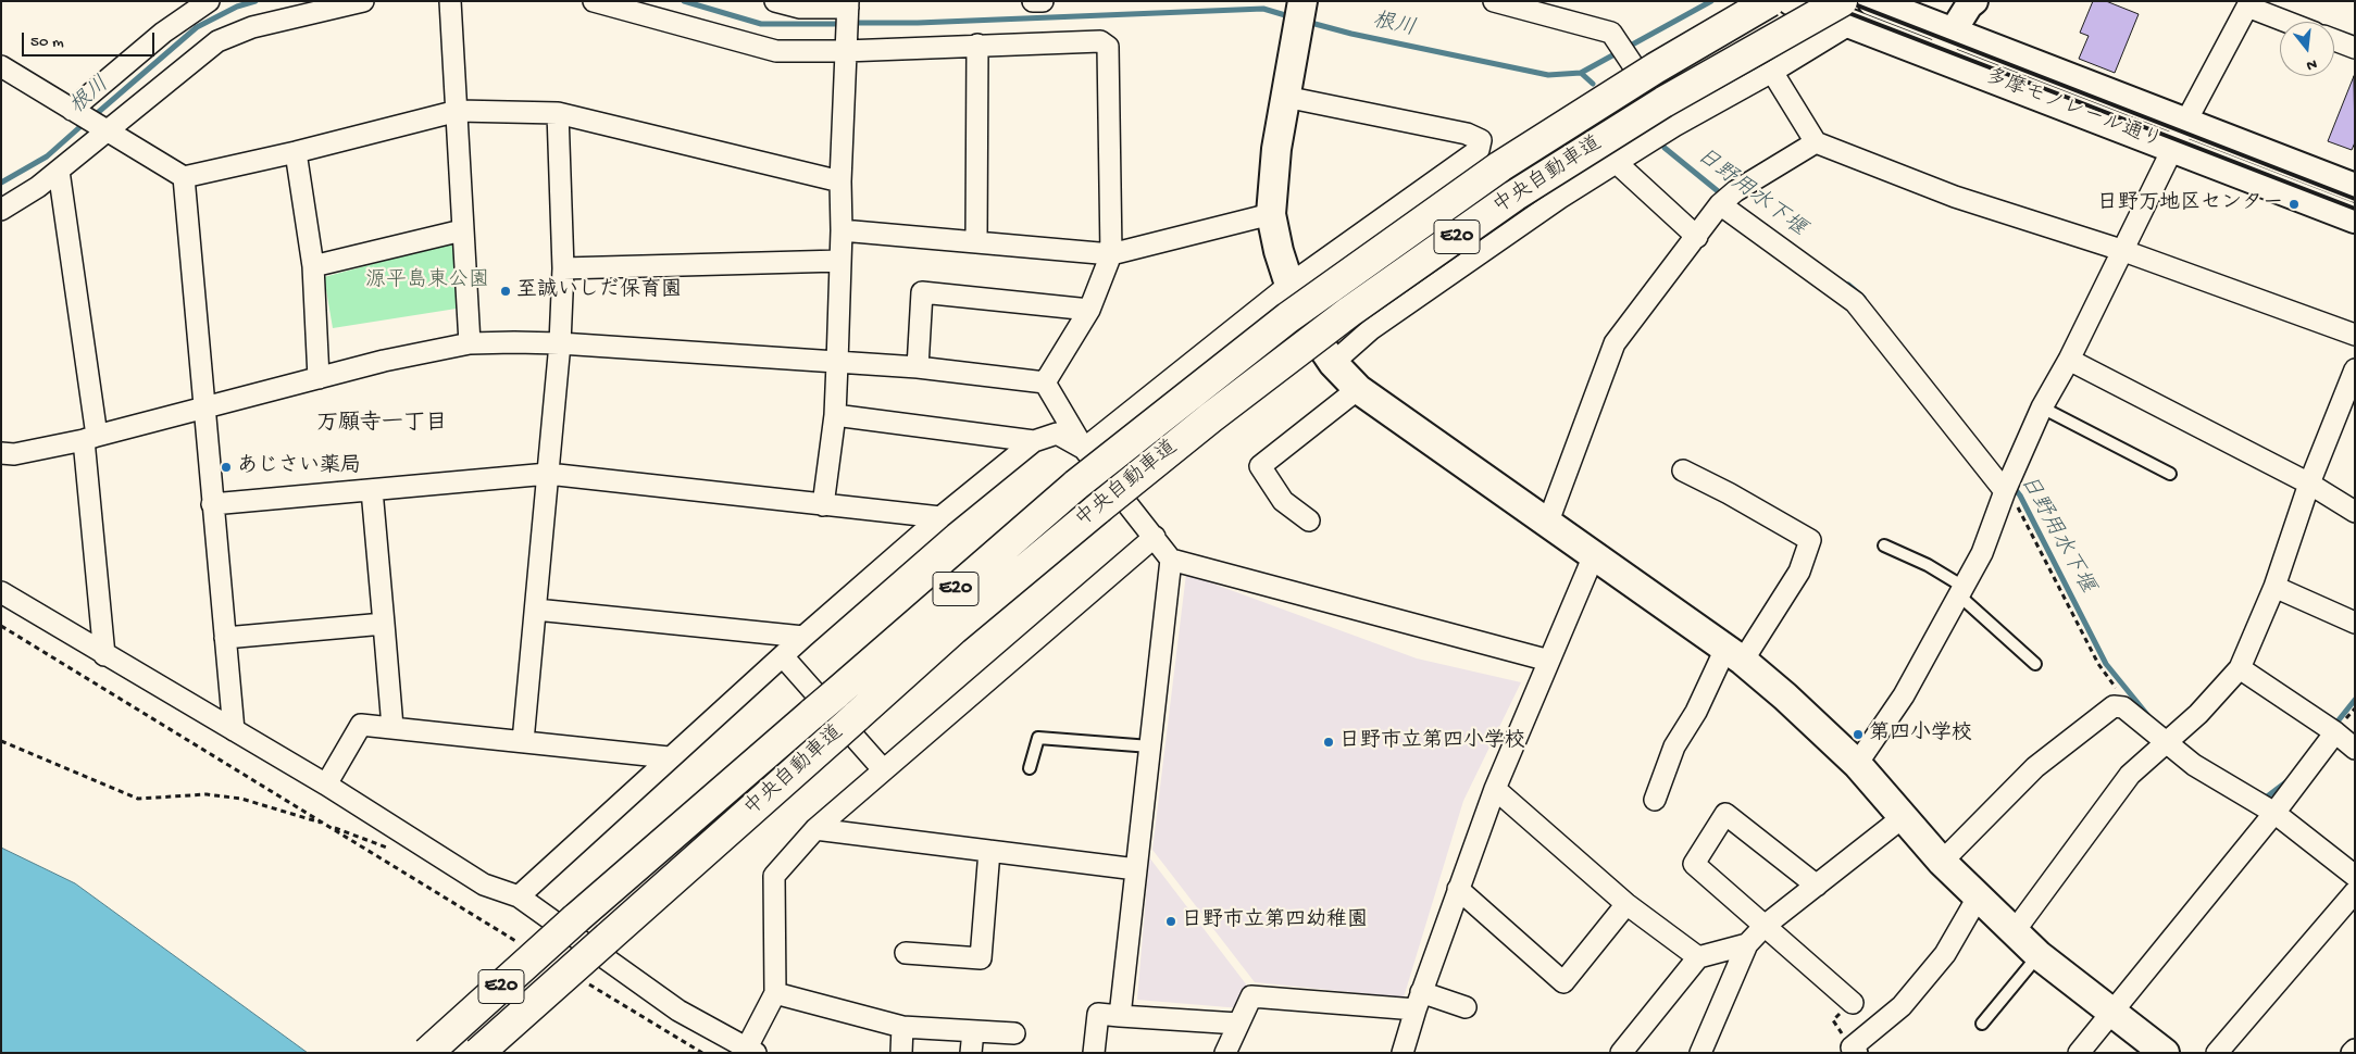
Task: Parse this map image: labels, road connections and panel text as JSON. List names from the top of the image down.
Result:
{
  "streets": {
    "highway": ["中央自動車道", "E20"],
    "main road": ["多摩モノレール通り"]
  },
  "crossings": [
    ["多摩モノレール通り", "中央自動車道"]
  ],
  "districts": ["万願寺一丁目"],
  "water": ["根川", "日野用水下堰"],
  "parks": ["源平島東公園"],
  "places": [
    "日野万地区センター",
    "至誠いしだ保育園",
    "あじさい薬局",
    "第四小学校",
    "日野市立第四小学校",
    "日野市立第四幼稚園"
  ],
  "scale_bar": "50 m",
  "north": "bottom"
}
